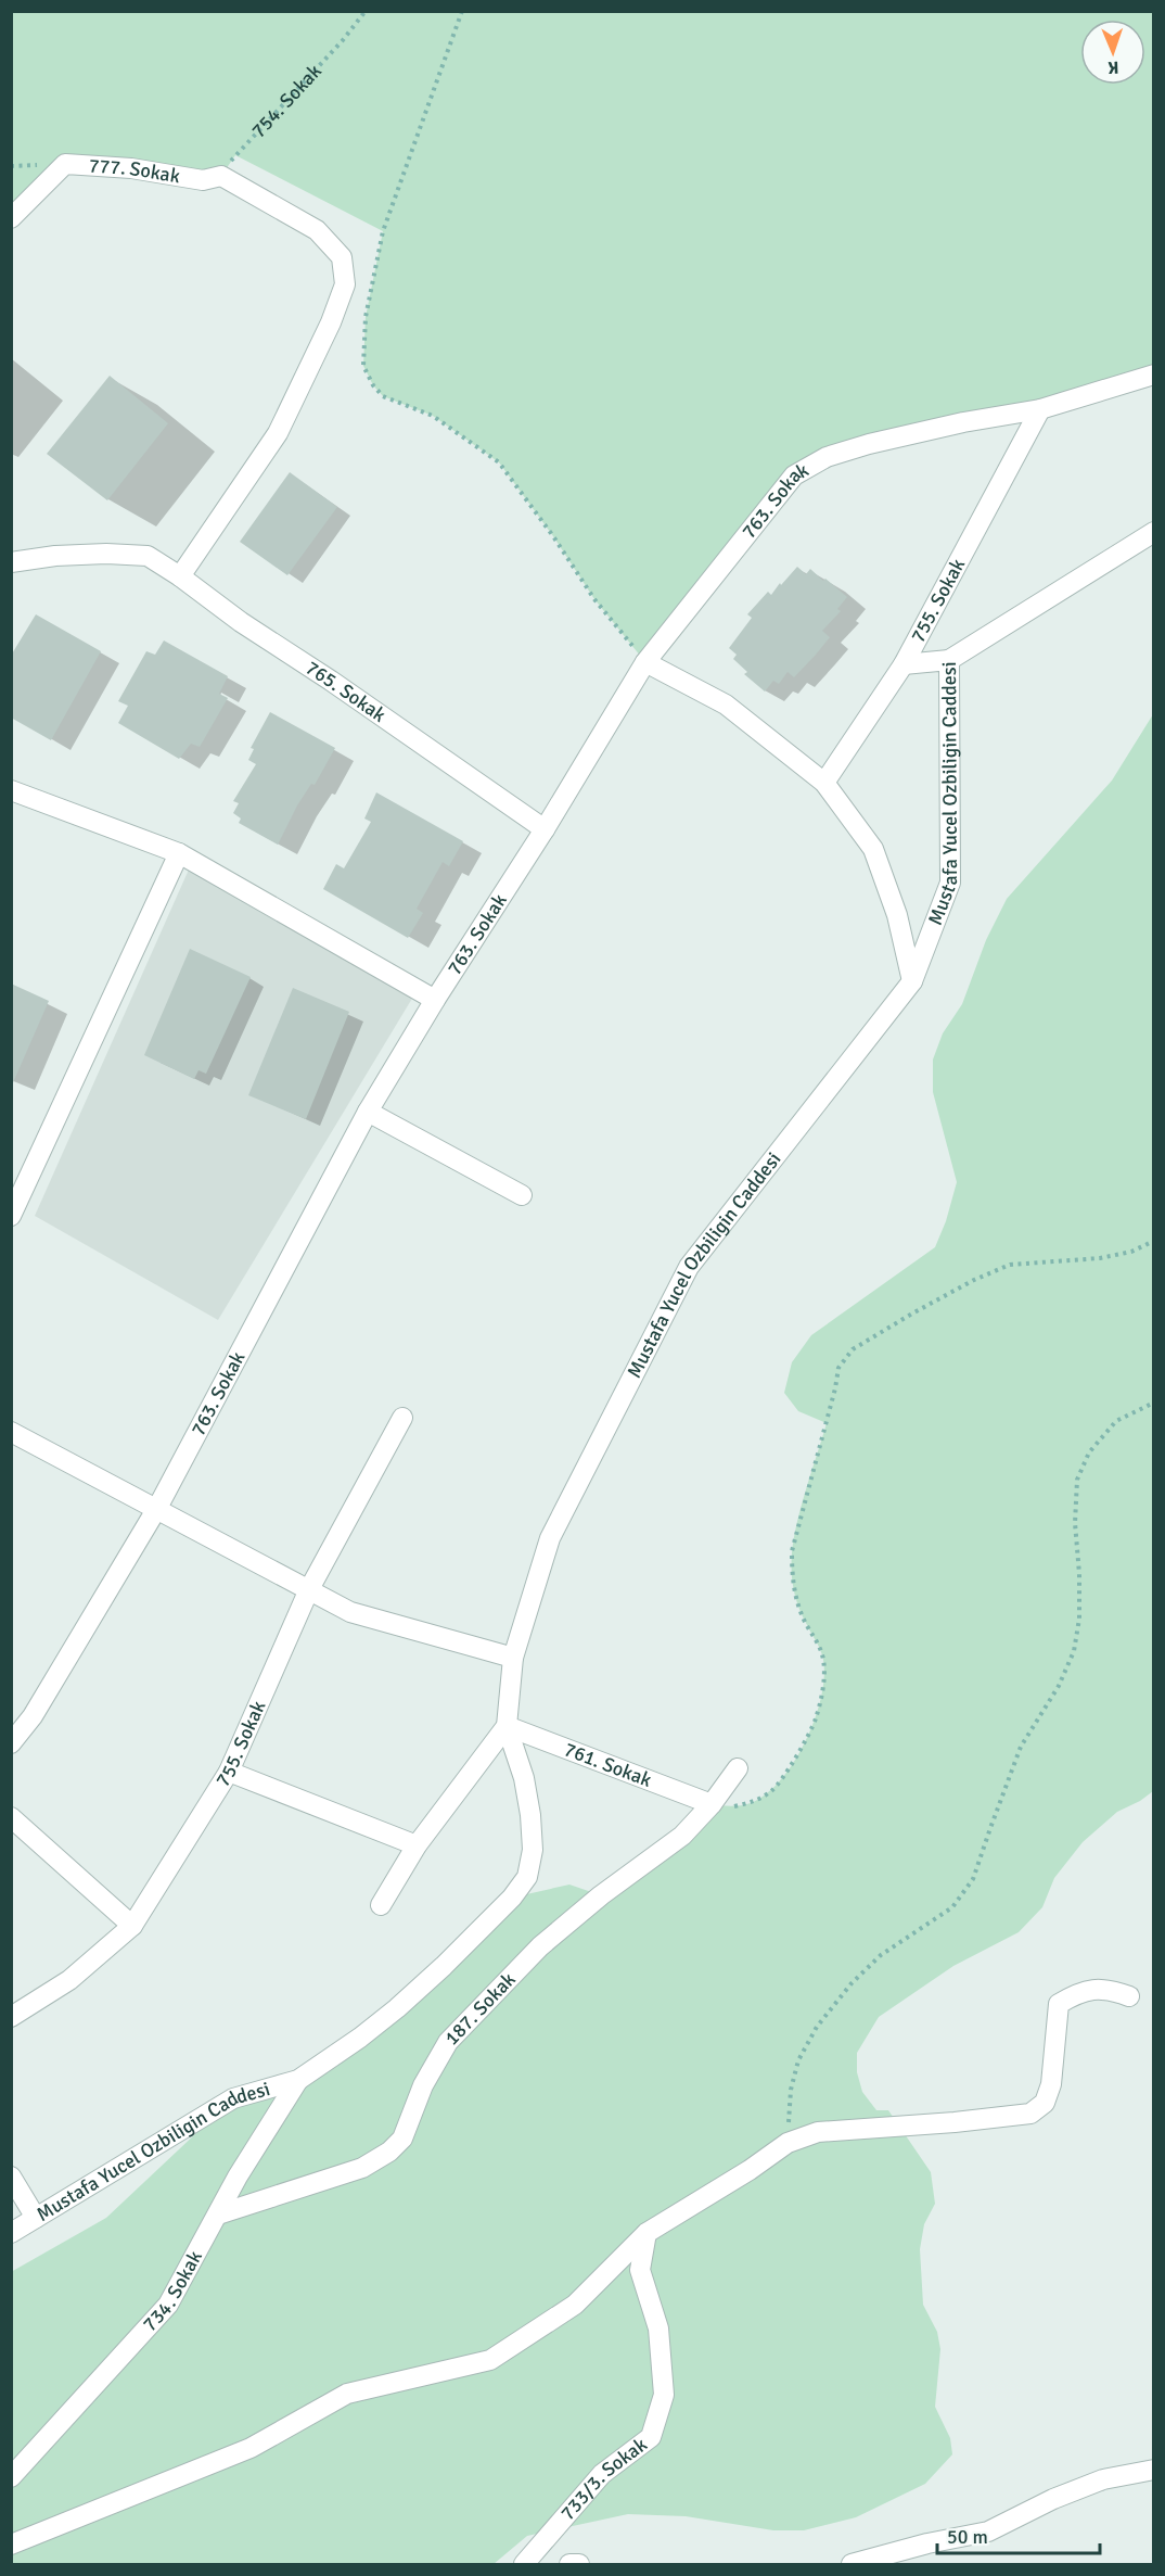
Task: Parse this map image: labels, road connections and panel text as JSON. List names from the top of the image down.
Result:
{
  "streets": {
    "street": [
      "777. Sokak",
      "763. Sokak",
      "755. Sokak",
      "765. Sokak",
      "Mustafa Yucel Ozbiligin Caddesi",
      "761. Sokak",
      "187. Sokak",
      "734. Sokak",
      "733/3. Sokak"
    ],
    "path": ["754. Sokak"]
  },
  "crossings": [
    ["754. Sokak", "777. Sokak"],
    ["763. Sokak", "755. Sokak"],
    ["763. Sokak", "765. Sokak"],
    ["755. Sokak", "Mustafa Yucel Ozbiligin Caddesi"],
    ["Mustafa Yucel Ozbiligin Caddesi", "761. Sokak"],
    ["Mustafa Yucel Ozbiligin Caddesi", "734. Sokak"],
    ["761. Sokak", "187. Sokak"],
    ["187. Sokak", "734. Sokak"]
  ],
  "scale_bar": "50 m",
  "north": "bottom"
}
